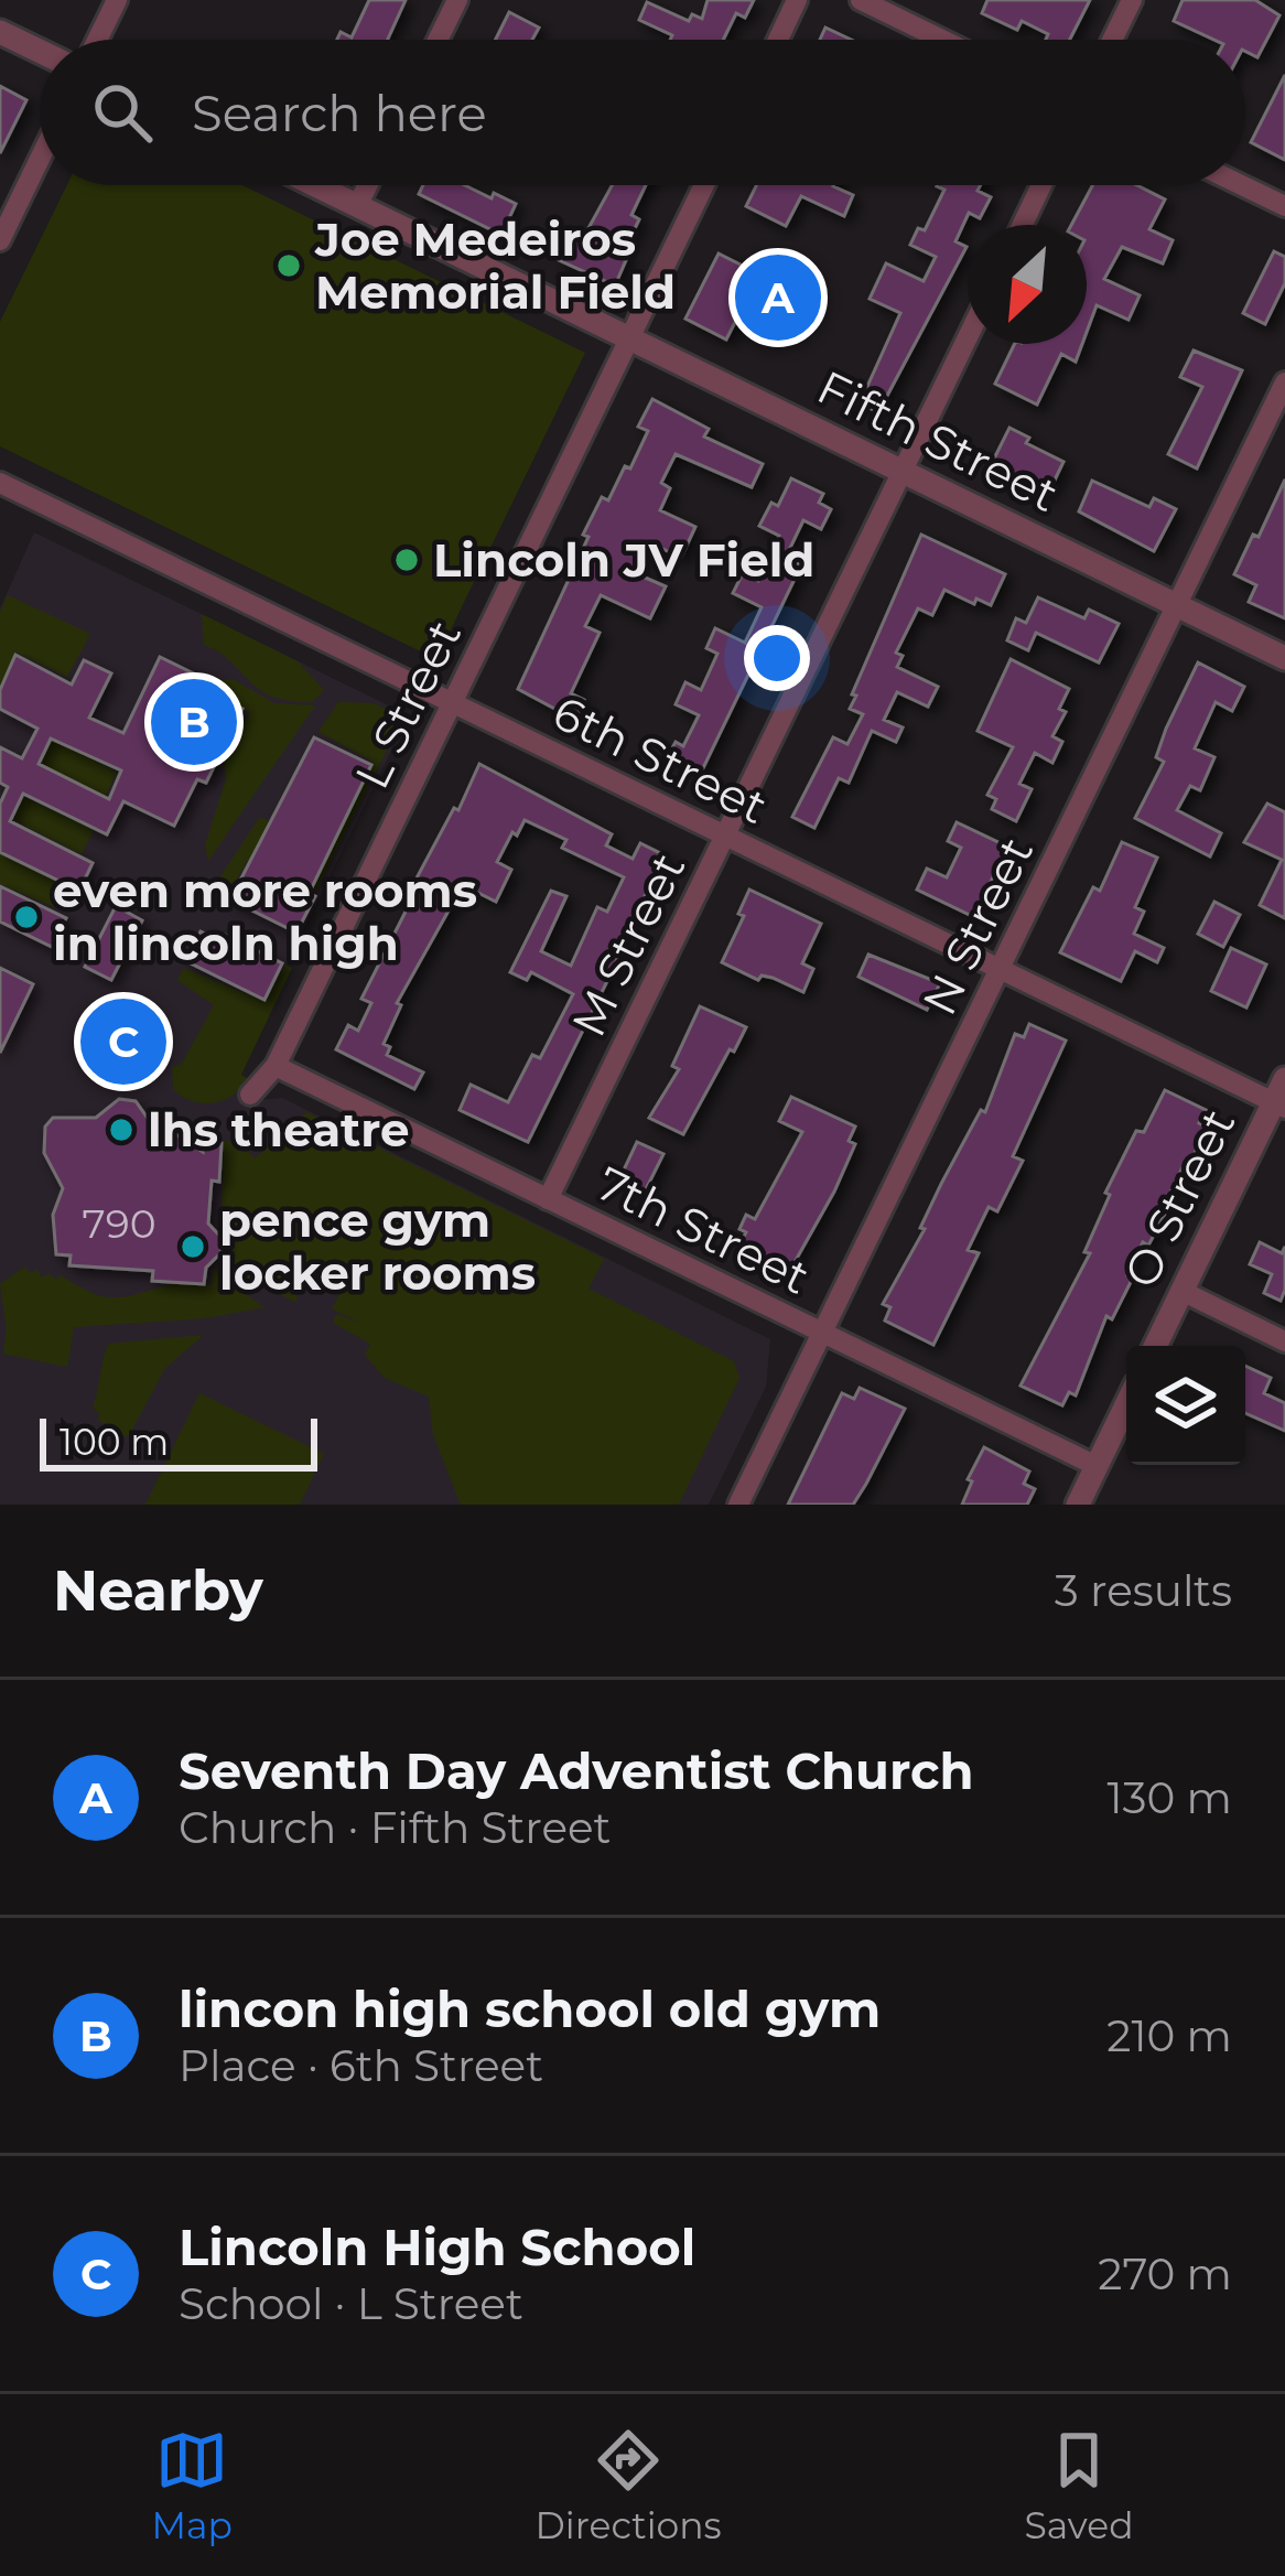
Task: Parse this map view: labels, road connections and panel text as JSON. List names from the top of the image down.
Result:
{
  "streets": {
    "street": [
      "Fifth Street",
      "L Street",
      "6th Street",
      "N Street",
      "M Street",
      "O Street",
      "7th Street"
    ]
  },
  "crossings": [
    ["Fifth Street", "L Street"],
    ["Fifth Street", "N Street"],
    ["Fifth Street", "M Street"],
    ["L Street", "6th Street"],
    ["L Street", "7th Street"],
    ["6th Street", "N Street"],
    ["6th Street", "M Street"],
    ["6th Street", "O Street"],
    ["N Street", "7th Street"],
    ["M Street", "7th Street"]
  ],
  "places": [
    "Joe Medeiros Memorial Field",
    "Lincoln JV Field",
    "even more rooms in lincoln high",
    "lhs theatre",
    "pence gym locker rooms"
  ],
  "house_numbers": ["790"],
  "scale_bar": "100 m",
  "north": "bottom left",
  "page": {
    "search": "Search here",
    "pins": ["A", "B", "C"],
    "scale": "100 m",
    "heading": ["Nearby", "3 results"],
    "list": [
      {
        "mark": "A",
        "name": "Seventh Day Adventist Church",
        "note": "Church · Fifth Street",
        "value": "130 m"
      },
      {
        "mark": "B",
        "name": "lincon high school old gym",
        "note": "Place · 6th Street",
        "value": "210 m"
      },
      {
        "mark": "C",
        "name": "Lincoln High School",
        "note": "School · L Street",
        "value": "270 m"
      }
    ],
    "nav": ["Map", "Directions", "Saved"]
  }
}
